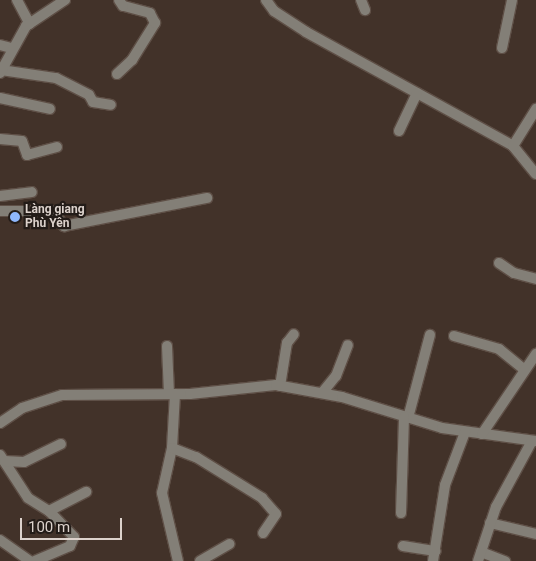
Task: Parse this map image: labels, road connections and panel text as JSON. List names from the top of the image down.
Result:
{
  "places": ["Làng giang Phù Yên"],
  "scale_bar": "100 m"
}
